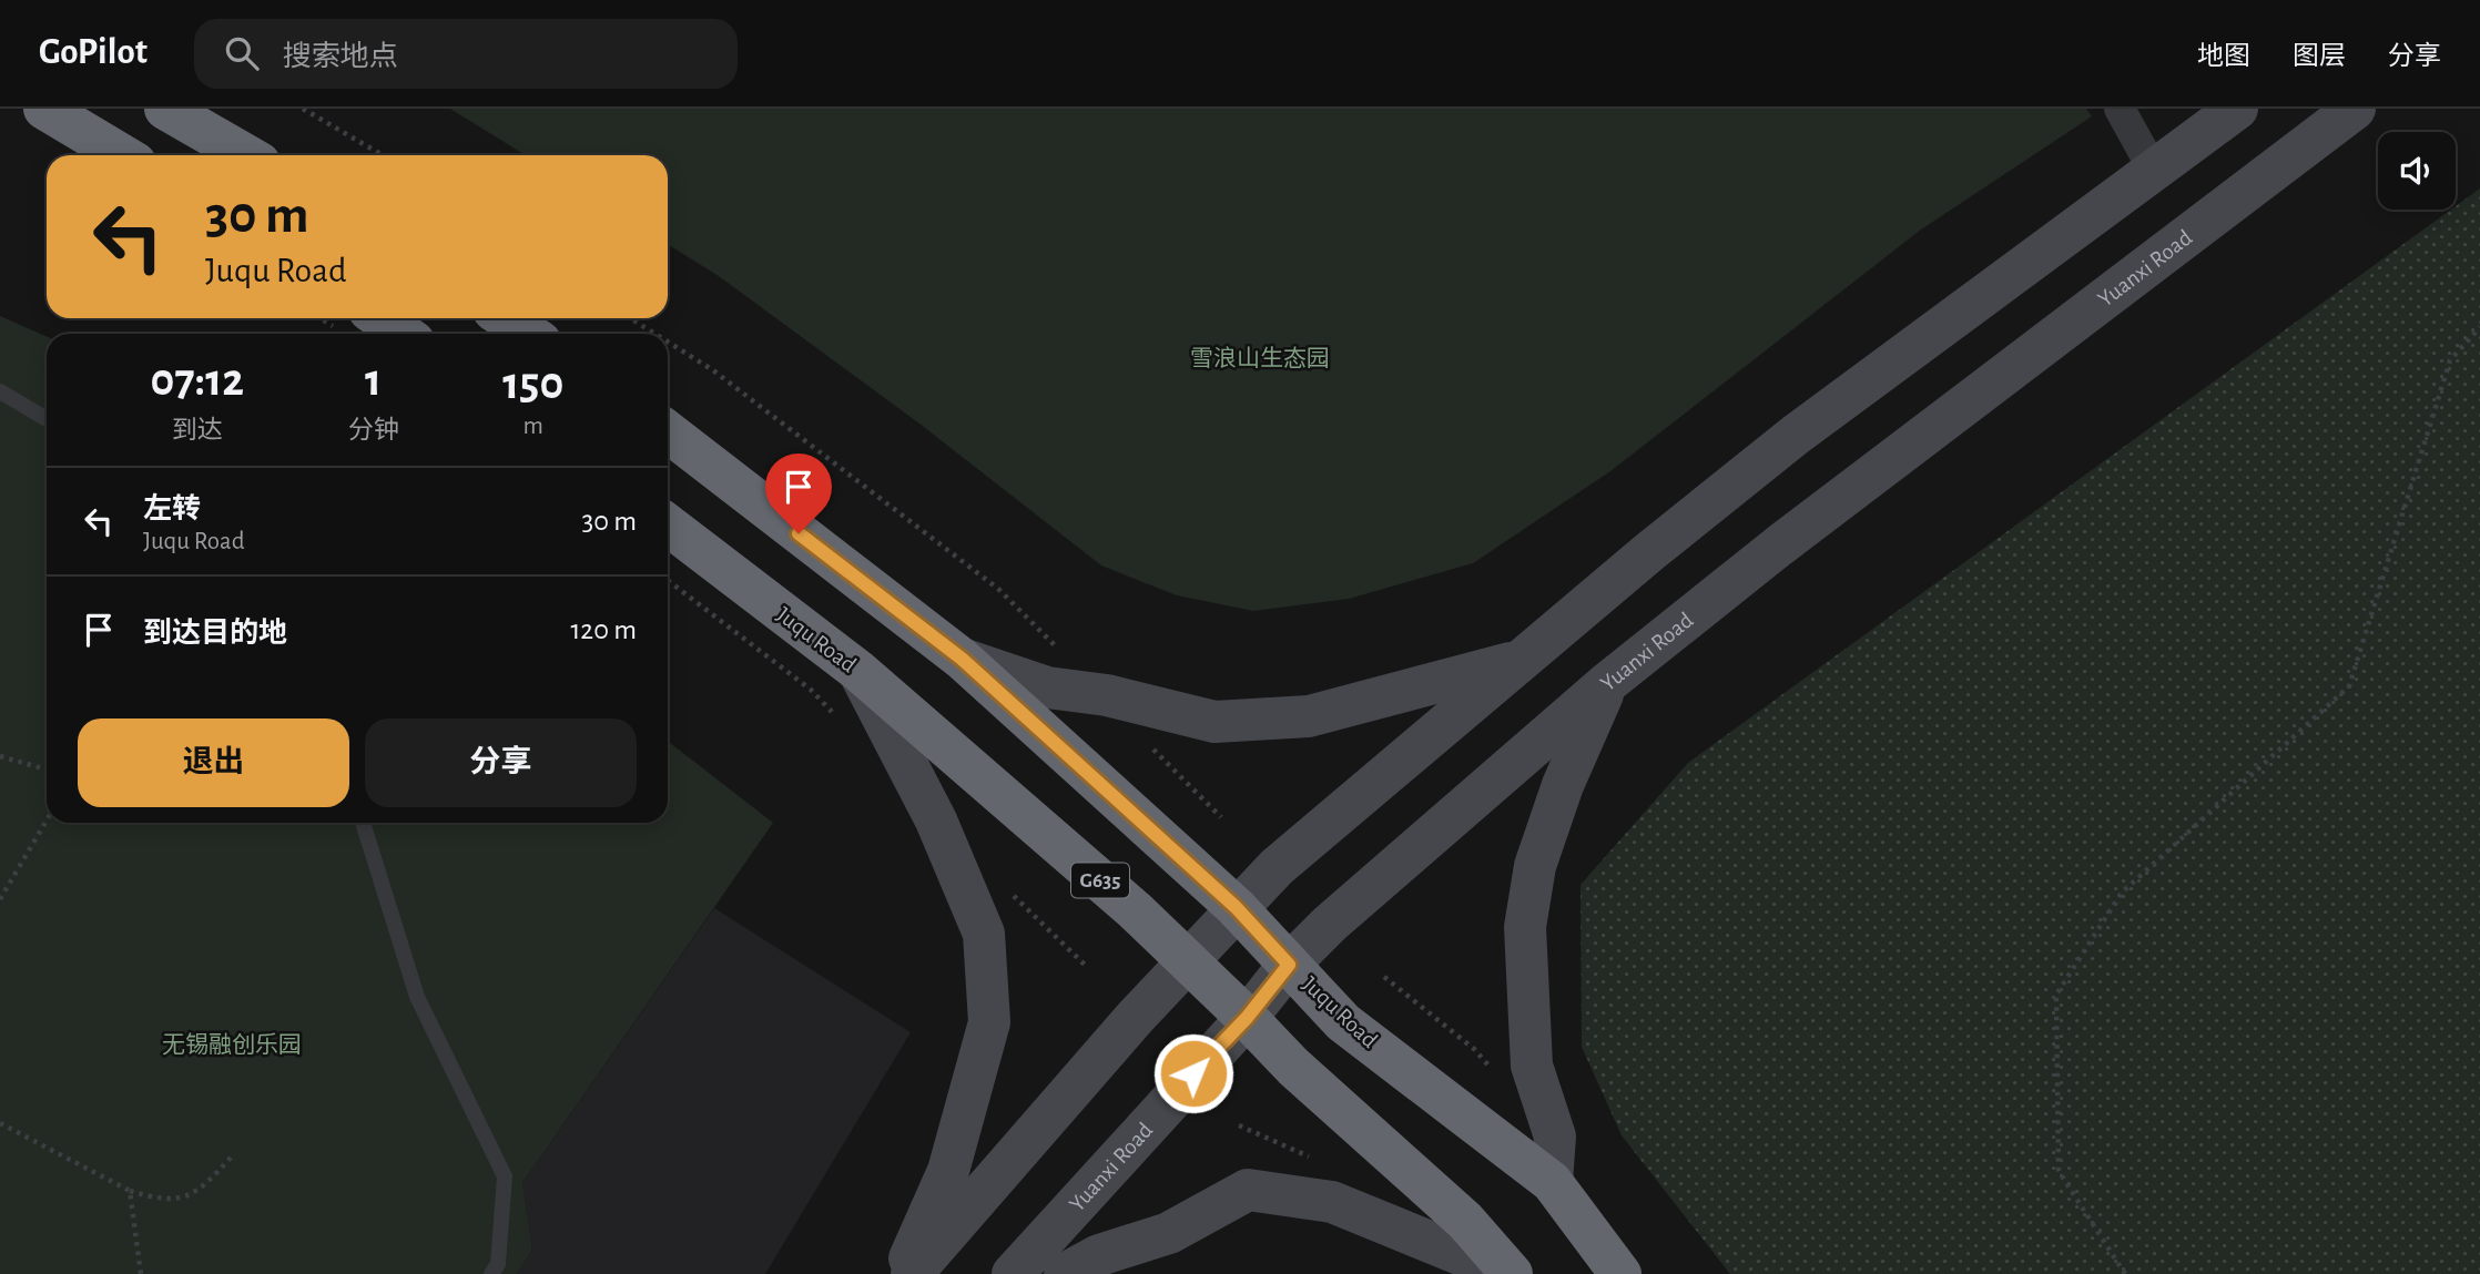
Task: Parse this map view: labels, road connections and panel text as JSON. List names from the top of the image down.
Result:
{
  "streets": {
    "highway": ["Juqu Road", "G635"],
    "main road": ["Yuanxi Road"]
  },
  "crossings": [
    ["Yuanxi Road", "Juqu Road"]
  ],
  "parks": ["雪浪山生态园", "无锡融创乐园"],
  "page": {
    "header": "GoPilot",
    "search": "搜索地点",
    "nav": ["地图", "图层", "分享"],
    "turn": ["30 m", "Juqu Road"],
    "eta": [
      "07:12",
      "到达",
      "1",
      "分钟",
      "150",
      "m"
    ],
    "list": [
      {
        "name": "左转",
        "note": "Juqu Road",
        "value": "30 m"
      },
      {
        "name": "到达目的地",
        "value": "120 m"
      }
    ],
    "buttons": ["退出", "分享"]
  }
}
